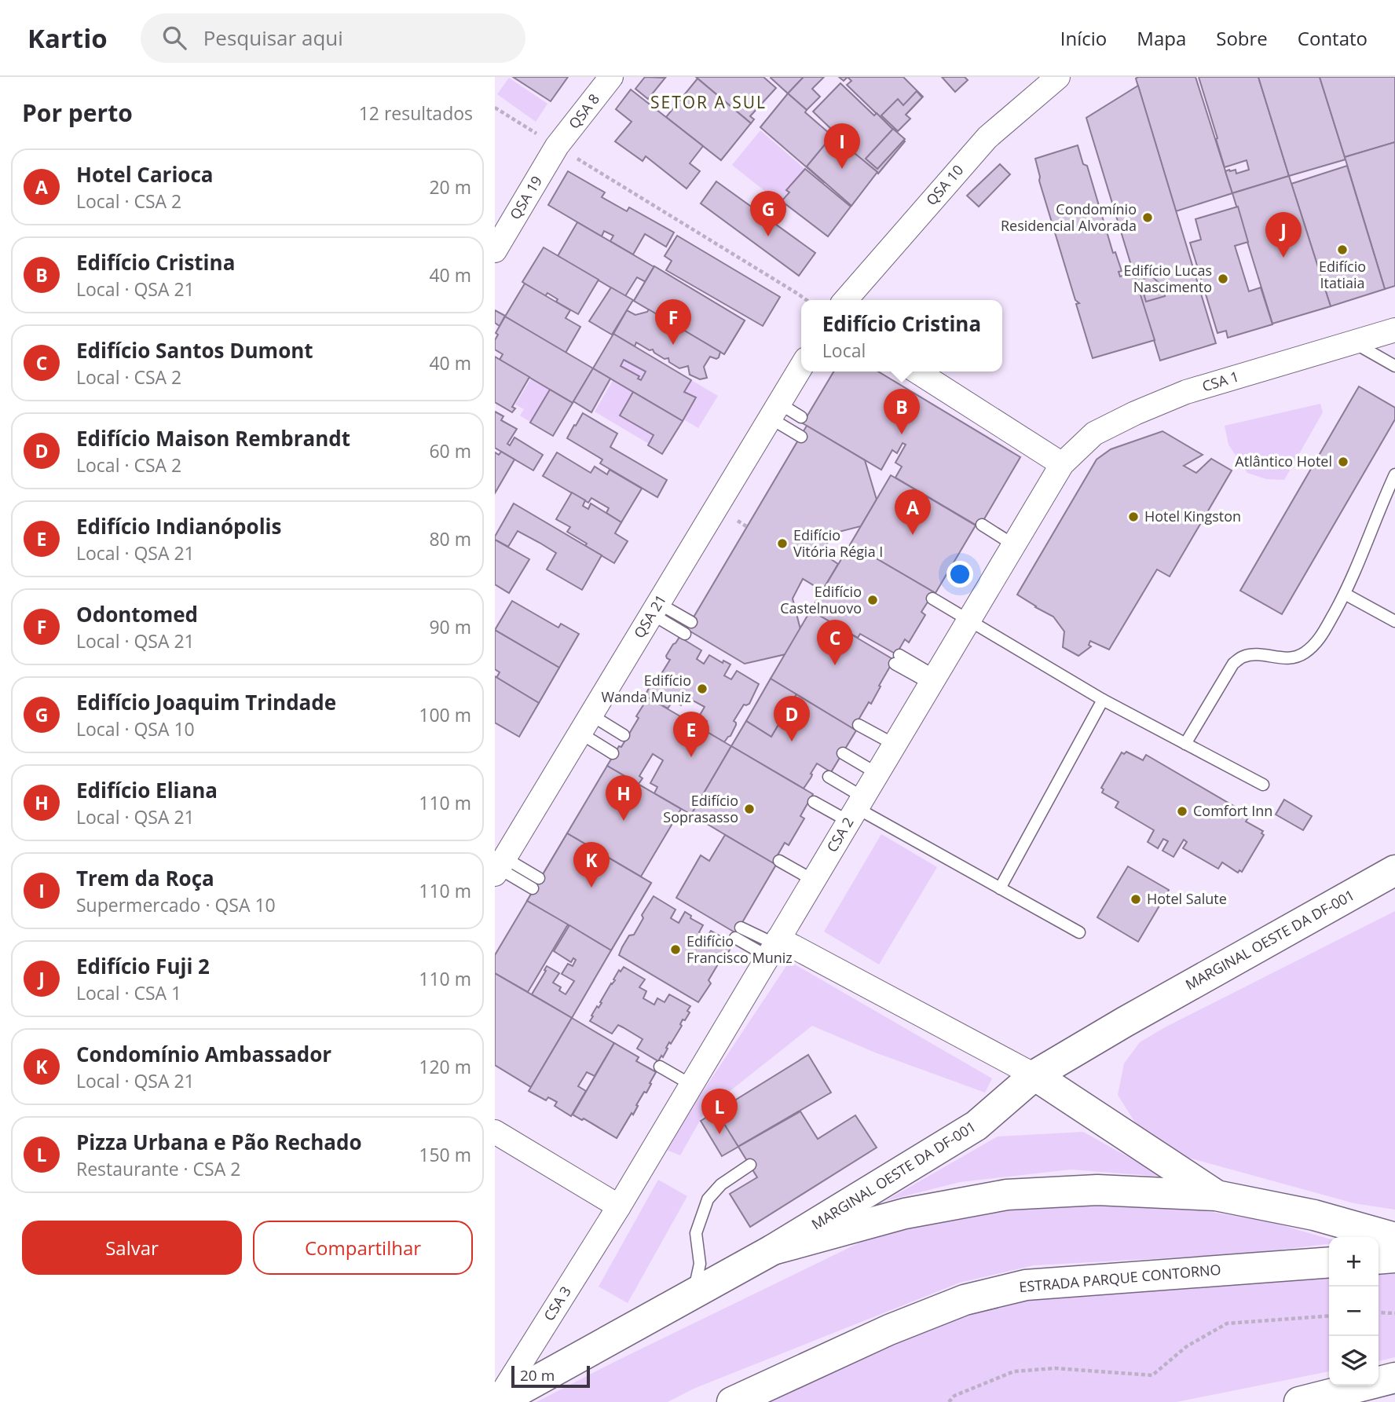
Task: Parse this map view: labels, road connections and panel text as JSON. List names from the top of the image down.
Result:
{
  "streets": {
    "main road": ["MARGINAL OESTE DA DF-001", "ESTRADA PARQUE CONTORNO"],
    "street": [
      "QSA 8",
      "QSA 10",
      "QSA 19",
      "CSA 1",
      "QSA 21",
      "CSA 2",
      "CSA 3"
    ]
  },
  "crossings": [
    ["QSA 8", "QSA 19"],
    ["CSA 1", "CSA 2"],
    ["CSA 2", "CSA 3"],
    ["MARGINAL OESTE DA DF-001", "CSA 3"]
  ],
  "districts": ["SETOR A SUL"],
  "places": [
    "Condomínio Residencial Alvorada",
    "Edifício Itatiaia",
    "Edifício Lucas Nascimento",
    "Atlântico Hotel",
    "Hotel Kingston",
    "Edifício Vitória Régia I",
    "Edifício Castelnuovo",
    "Edifício Wanda Muniz",
    "Edifício Soprasasso",
    "Comfort Inn",
    "Hotel Salute",
    "Edifício Francisco Muniz"
  ],
  "scale_bar": "20 m",
  "page": {
    "header": "Kartio",
    "search": "Pesquisar aqui",
    "nav": [
      "Início",
      "Mapa",
      "Sobre",
      "Contato"
    ],
    "heading": ["Por perto", "12 resultados"],
    "pins": [
      "I",
      "G",
      "J",
      "F",
      "B",
      "A",
      "C",
      "D",
      "E",
      "H",
      "K",
      "L"
    ],
    "list": [
      {
        "mark": "A",
        "name": "Hotel Carioca",
        "note": "Local · CSA 2",
        "value": "20 m"
      },
      {
        "mark": "B",
        "name": "Edifício Cristina",
        "note": "Local · QSA 21",
        "value": "40 m"
      },
      {
        "mark": "C",
        "name": "Edifício Santos Dumont",
        "note": "Local · CSA 2",
        "value": "40 m"
      },
      {
        "mark": "D",
        "name": "Edifício Maison Rembrandt",
        "note": "Local · CSA 2",
        "value": "60 m"
      },
      {
        "mark": "E",
        "name": "Edifício Indianópolis",
        "note": "Local · QSA 21",
        "value": "80 m"
      },
      {
        "mark": "F",
        "name": "Odontomed",
        "note": "Local · QSA 21",
        "value": "90 m"
      },
      {
        "mark": "G",
        "name": "Edifício Joaquim Trindade",
        "note": "Local · QSA 10",
        "value": "100 m"
      },
      {
        "mark": "H",
        "name": "Edifício Eliana",
        "note": "Local · QSA 21",
        "value": "110 m"
      },
      {
        "mark": "I",
        "name": "Trem da Roça",
        "note": "Supermercado · QSA 10",
        "value": "110 m"
      },
      {
        "mark": "J",
        "name": "Edifício Fuji 2",
        "note": "Local · CSA 1",
        "value": "110 m"
      },
      {
        "mark": "K",
        "name": "Condomínio Ambassador",
        "note": "Local · QSA 21",
        "value": "120 m"
      },
      {
        "mark": "L",
        "name": "Pizza Urbana e Pão Rechado",
        "note": "Restaurante · CSA 2",
        "value": "150 m"
      }
    ],
    "popup": ["Edifício Cristina", "Local"],
    "buttons": ["Salvar", "Compartilhar"],
    "map_buttons": ["+", "−"],
    "scale": "20 m"
  }
}
